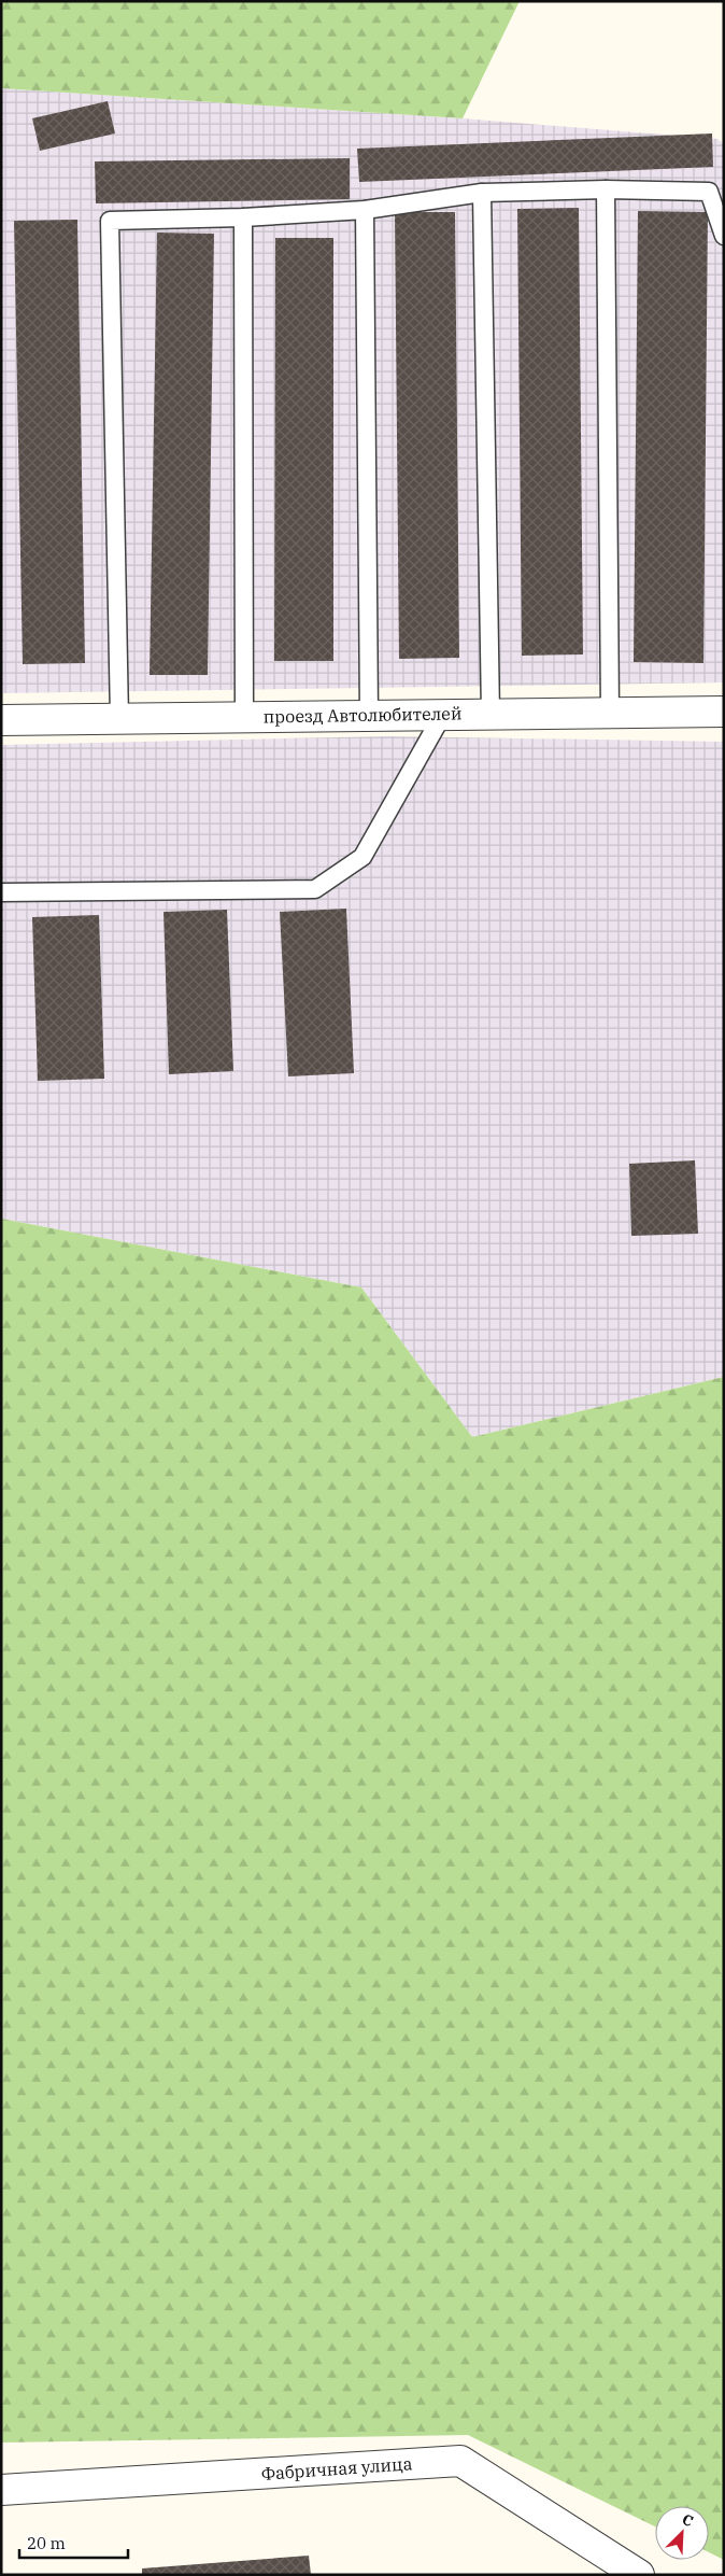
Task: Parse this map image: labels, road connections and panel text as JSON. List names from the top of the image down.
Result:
{
  "streets": {
    "street": ["проезд Автолюбителей", "Фабричная улица"]
  },
  "scale_bar": "20 m",
  "north": "top right"
}
